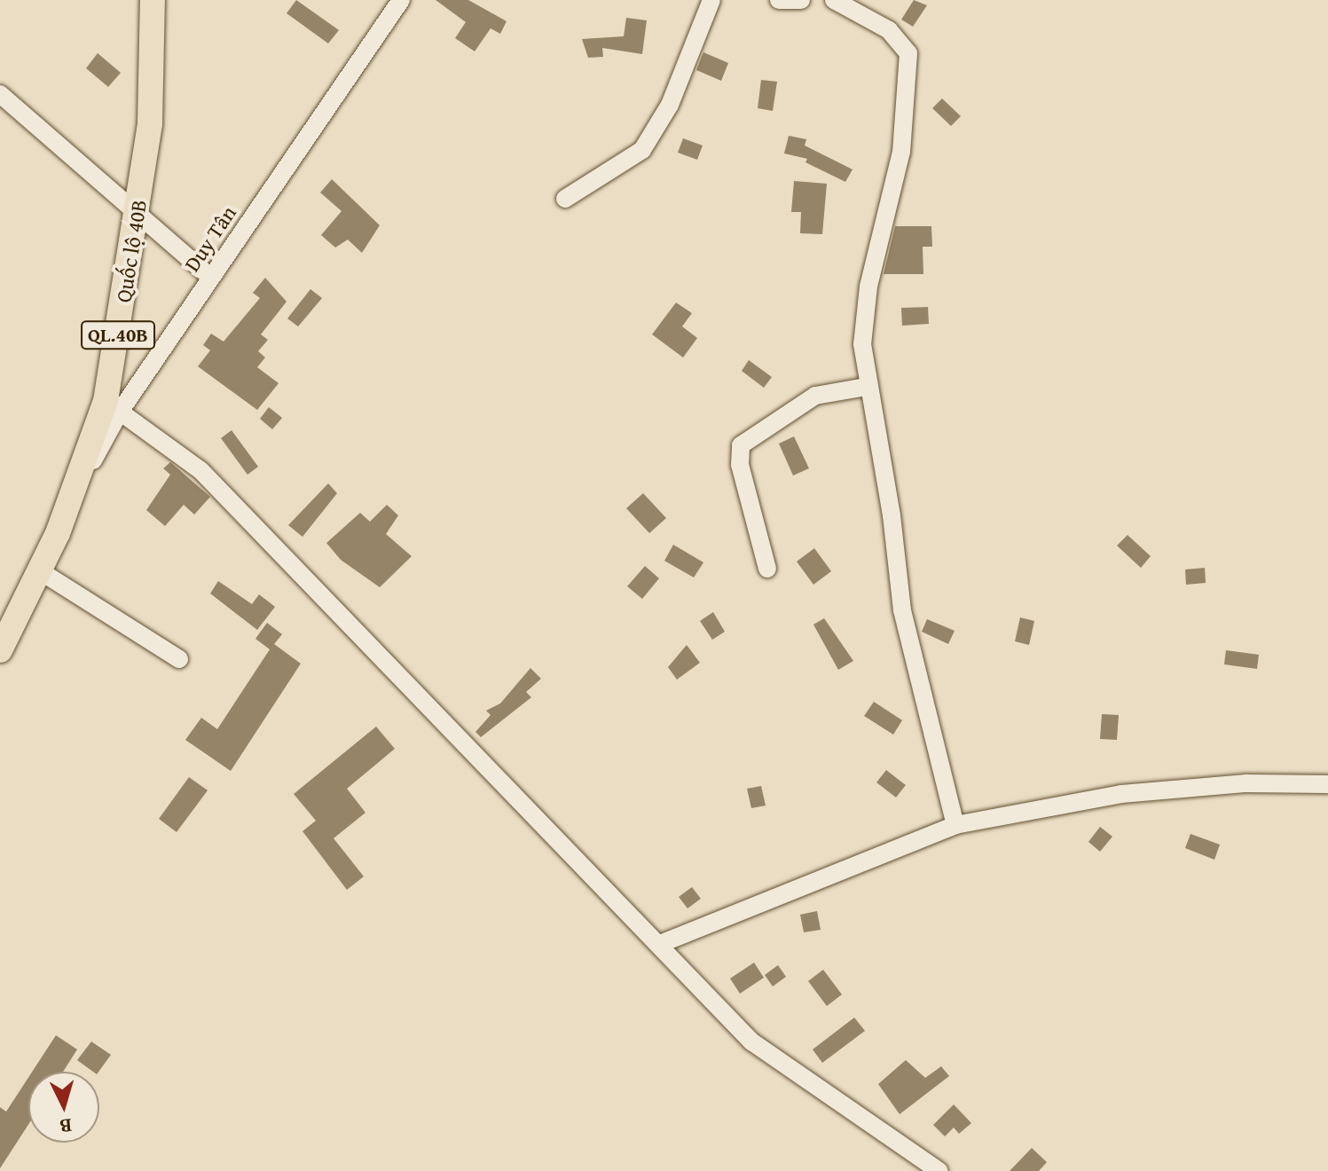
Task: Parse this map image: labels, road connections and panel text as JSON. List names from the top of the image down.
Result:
{
  "streets": {
    "highway": ["Quốc lộ 40B", "QL.40B"],
    "street": ["Duy Tân"]
  },
  "crossings": [
    ["Duy Tân", "Quốc lộ 40B"]
  ],
  "north": "bottom"
}
